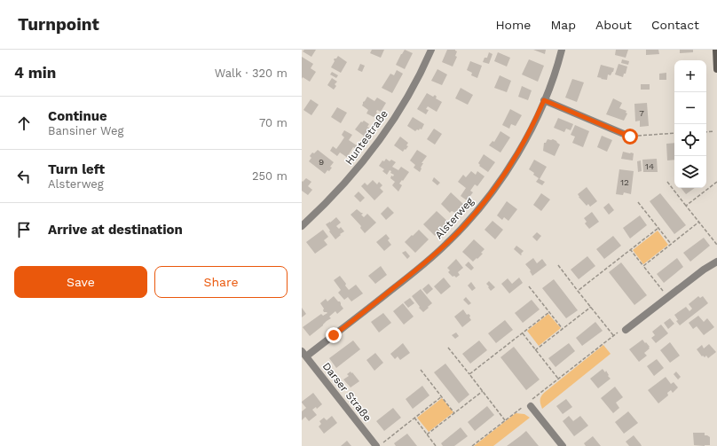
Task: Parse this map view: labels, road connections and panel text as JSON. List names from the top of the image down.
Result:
{
  "streets": {
    "street": ["Huntestraße", "Alsterweg", "Darser Straße"]
  },
  "crossings": [
    ["Alsterweg", "Darser Straße"]
  ],
  "house_numbers": [
    "7",
    "9",
    "14",
    "12"
  ],
  "page": {
    "header": "Turnpoint",
    "nav": [
      "Home",
      "Map",
      "About",
      "Contact"
    ],
    "heading": ["4 min", "Walk · 320 m"],
    "map_buttons": ["+", "−"],
    "list": [
      ["Continue", "Bansiner Weg", "70 m"],
      ["Turn left", "Alsterweg", "250 m"],
      "Arrive at destination"
    ],
    "buttons": ["Save", "Share"]
  }
}
